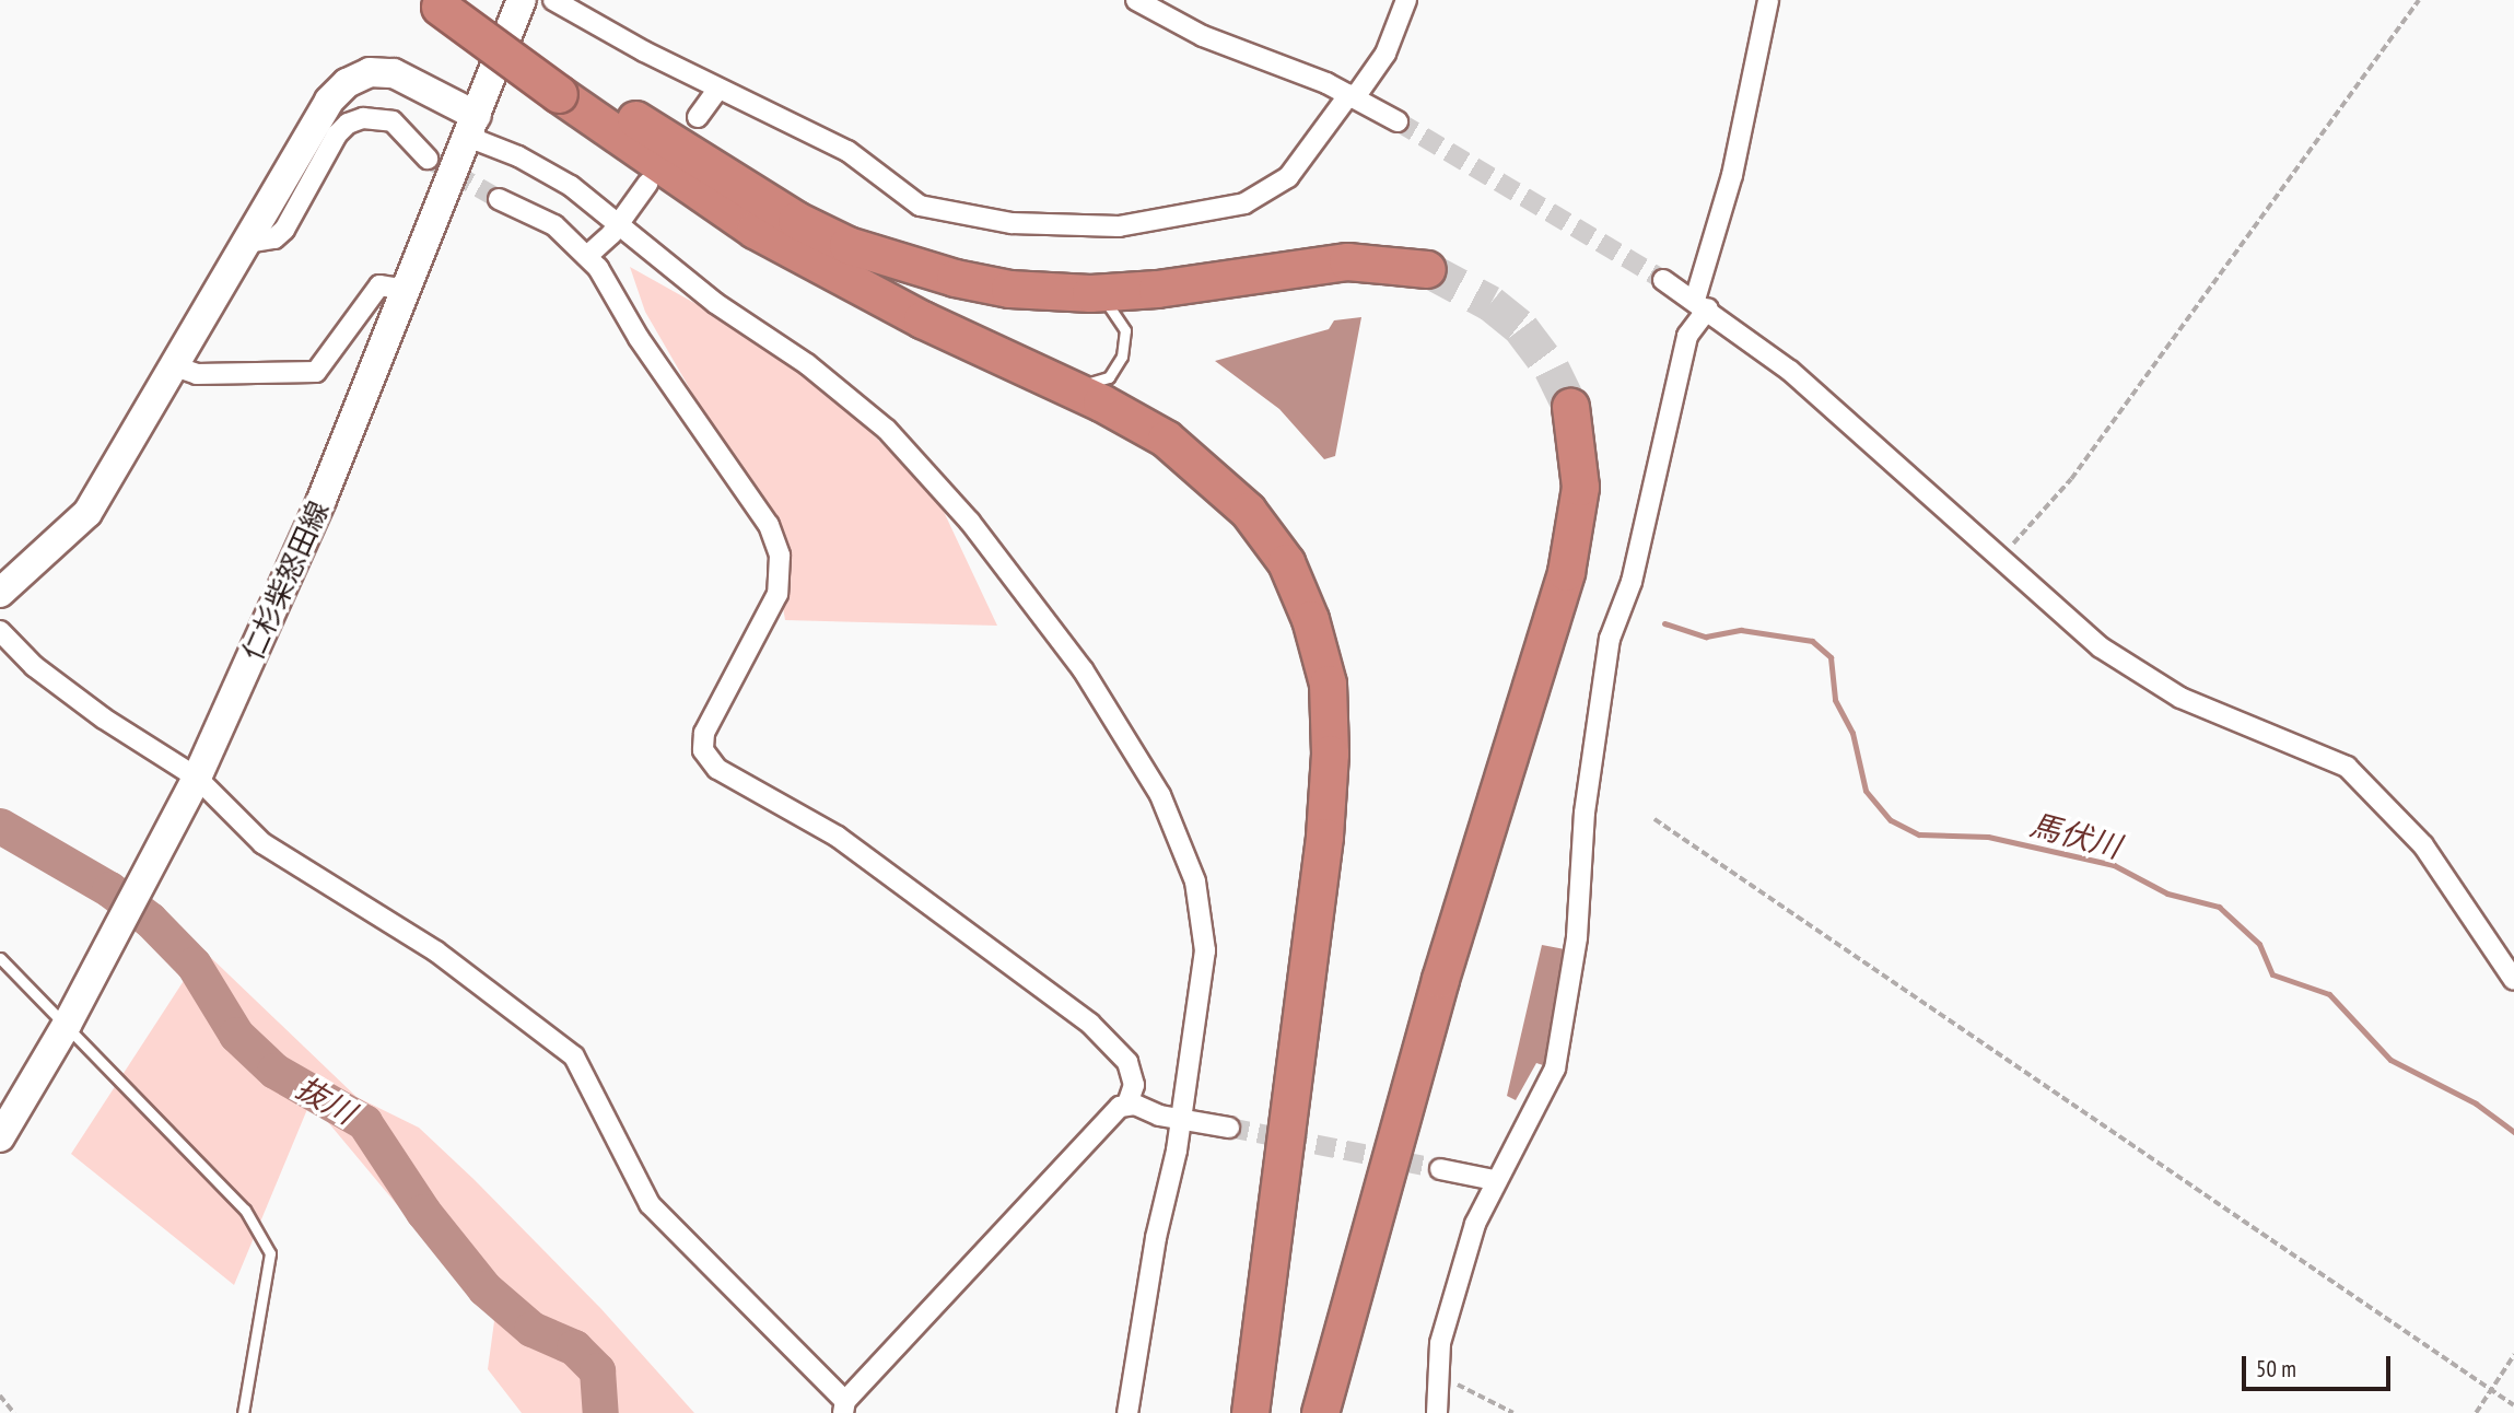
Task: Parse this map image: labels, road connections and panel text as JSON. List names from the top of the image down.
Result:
{
  "streets": {
    "main road": ["仁杉柴怒田線"]
  },
  "water": ["馬伏川", "抜川"],
  "scale_bar": "50 m"
}
